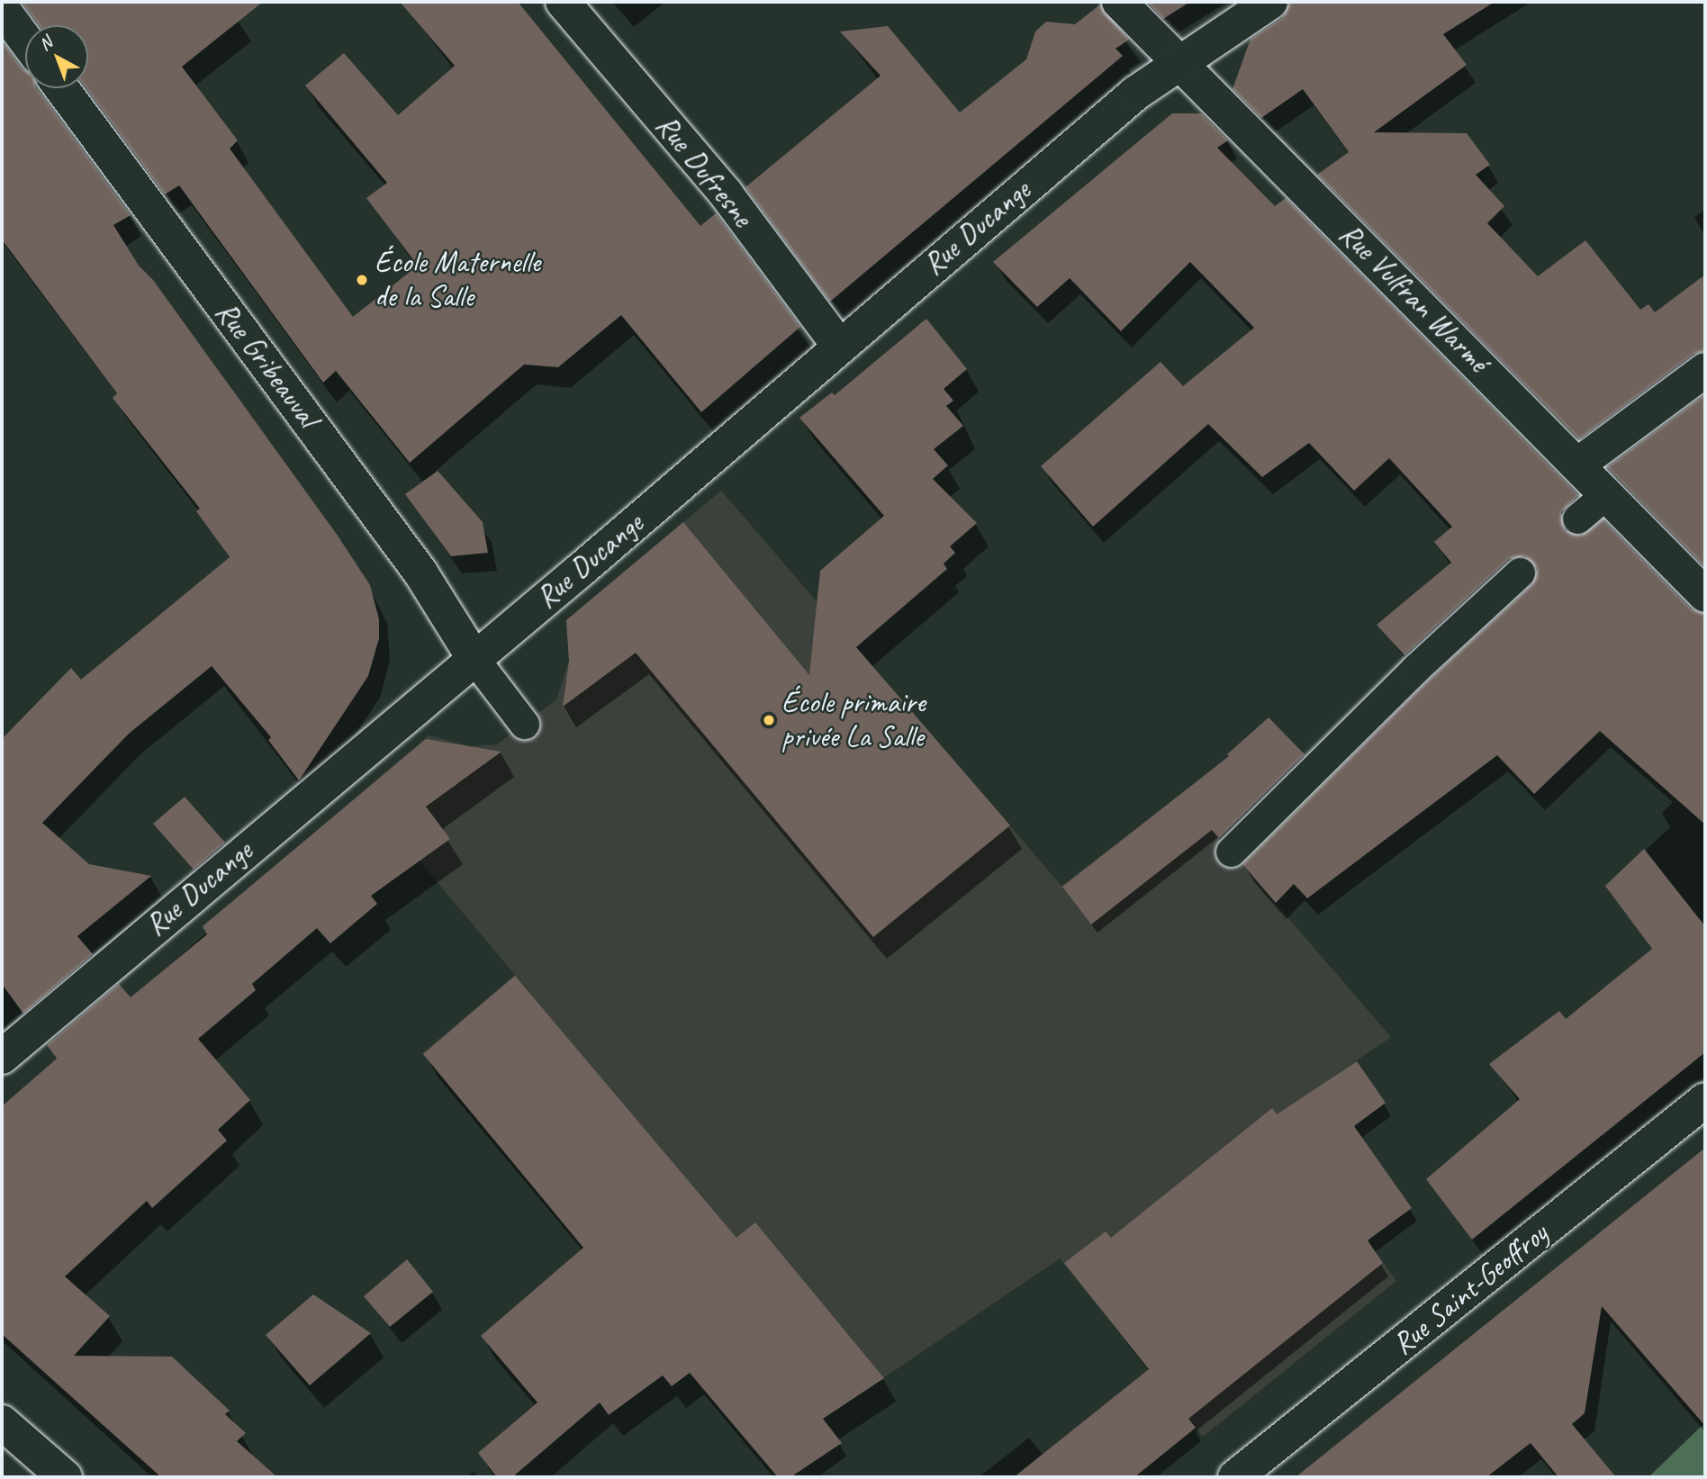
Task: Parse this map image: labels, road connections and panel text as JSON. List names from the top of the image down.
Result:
{
  "streets": {
    "street": [
      "Rue Dufresne",
      "Rue Ducange",
      "Rue Vulfran Warmé",
      "Rue Gribeauval",
      "Rue Saint-Geoffroy"
    ]
  },
  "crossings": [
    ["Rue Dufresne", "Rue Ducange"],
    ["Rue Ducange", "Rue Vulfran Warmé"],
    ["Rue Ducange", "Rue Gribeauval"]
  ],
  "places": ["École Maternelle de la Salle", "École primaire privée La Salle"],
  "north": "top left"
}
